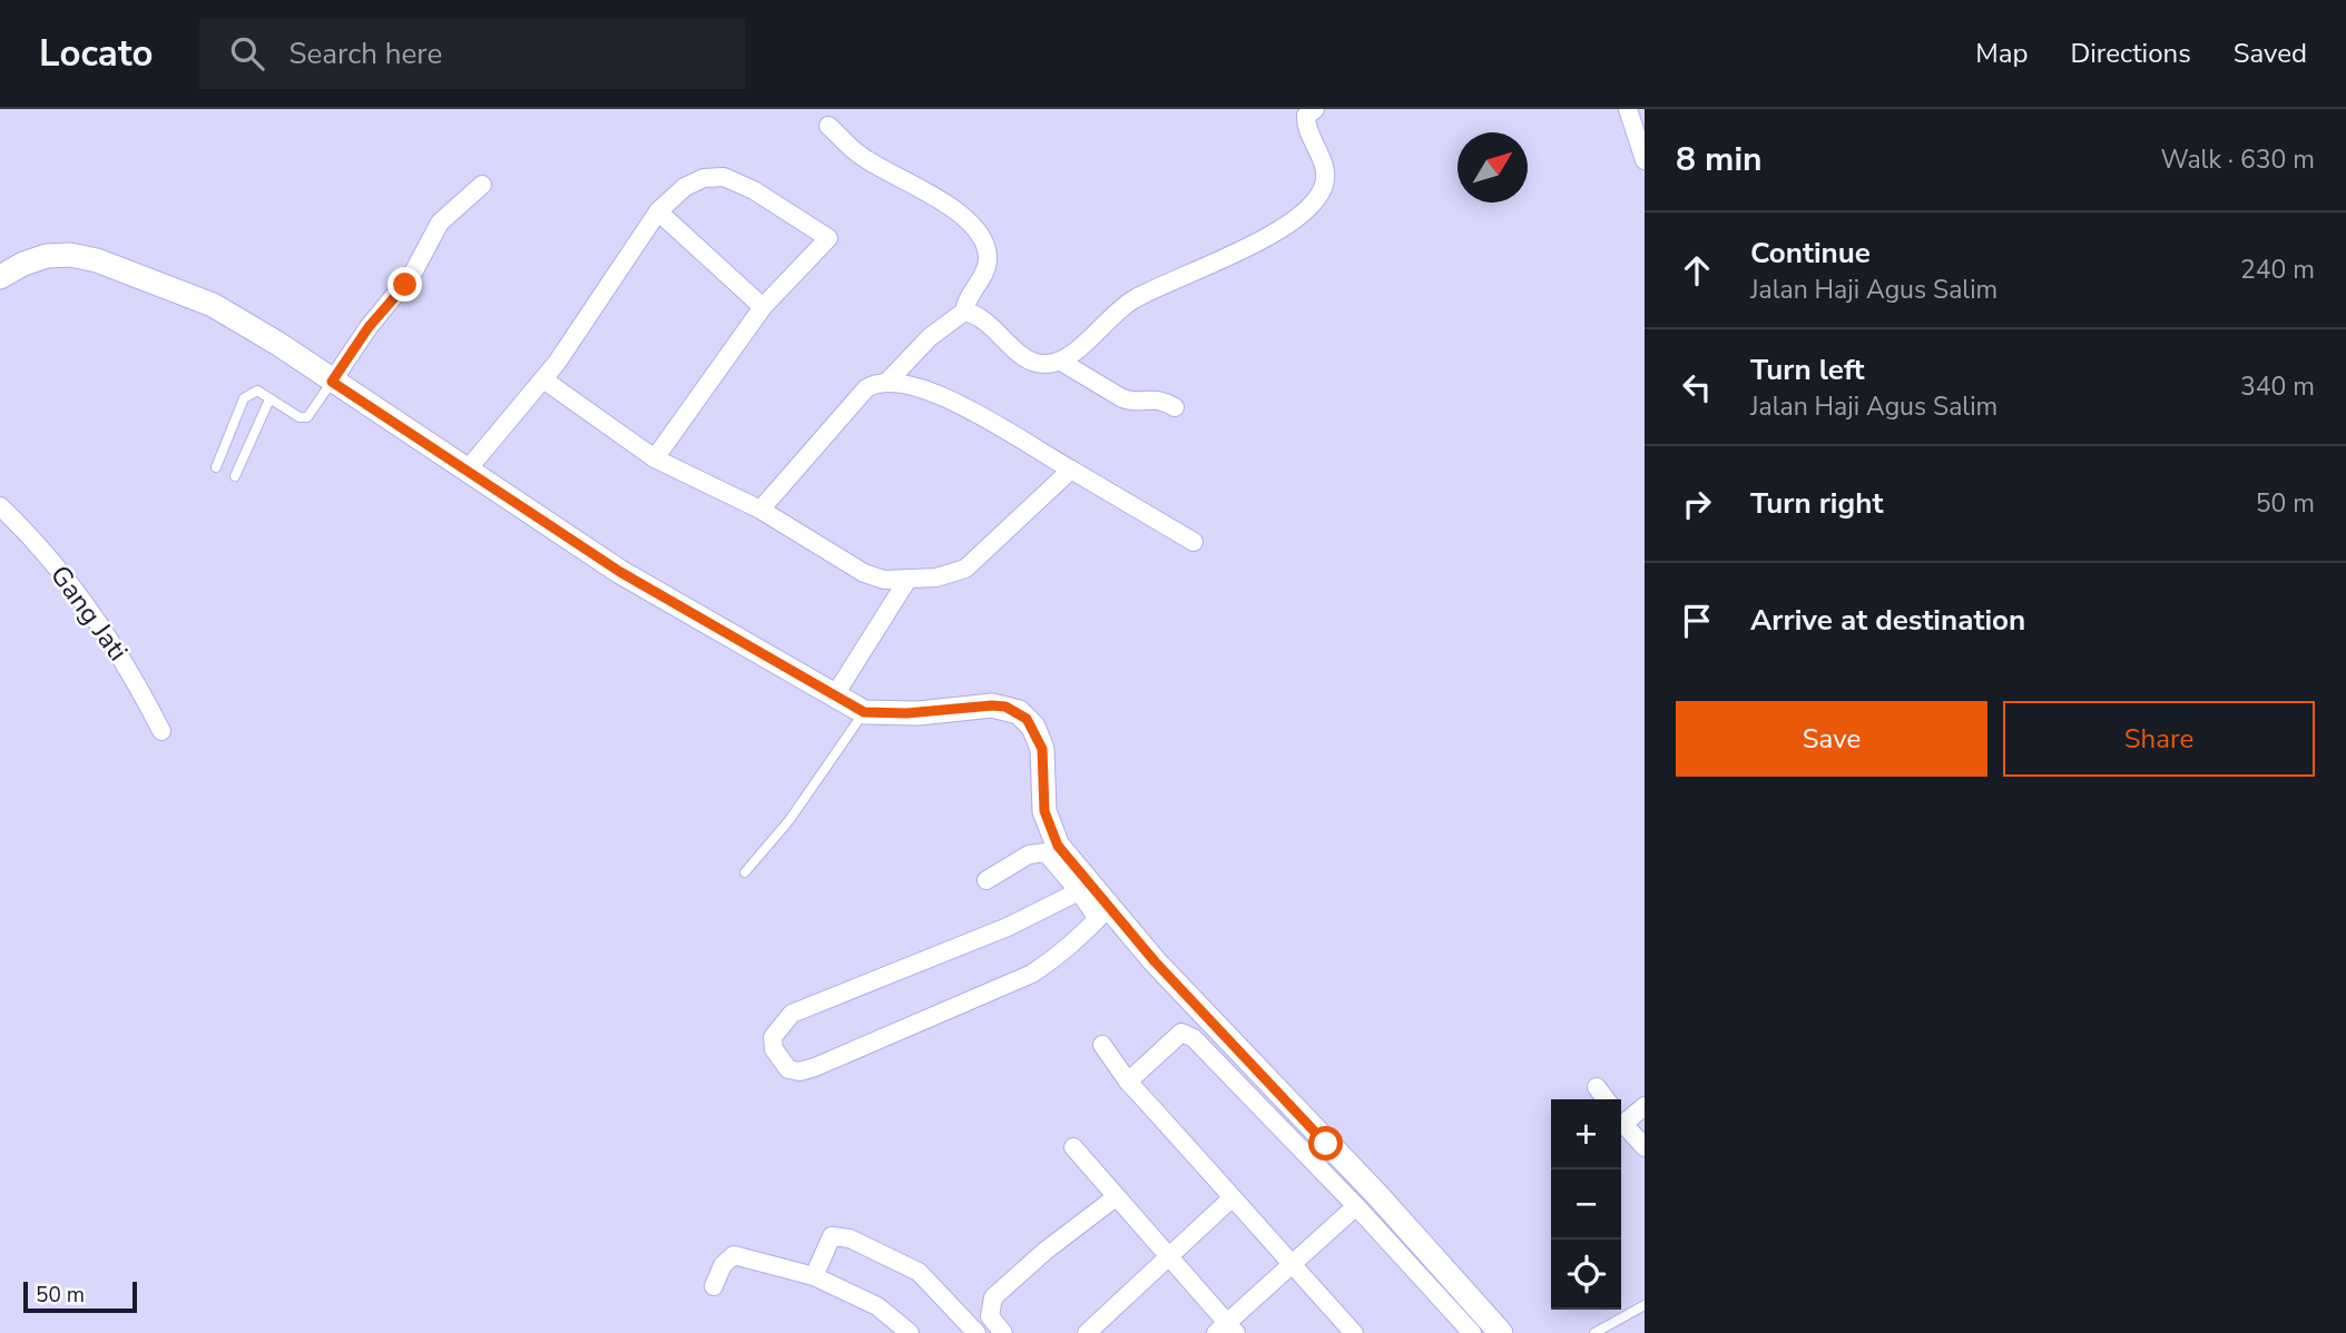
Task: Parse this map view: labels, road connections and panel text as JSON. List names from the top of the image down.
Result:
{
  "streets": {
    "street": ["Gang Jati"]
  },
  "scale_bar": "50 m",
  "north": "top right",
  "page": {
    "header": "Locato",
    "search": "Search here",
    "nav": ["Map", "Directions", "Saved"],
    "heading": ["8 min", "Walk · 630 m"],
    "list": [
      ["Continue", "Jalan Haji Agus Salim", "240 m"],
      ["Turn left", "Jalan Haji Agus Salim", "340 m"],
      ["Turn right", "50 m"],
      "Arrive at destination"
    ],
    "buttons": ["Save", "Share"],
    "map_buttons": ["+", "−"],
    "scale": "50 m"
  }
}
